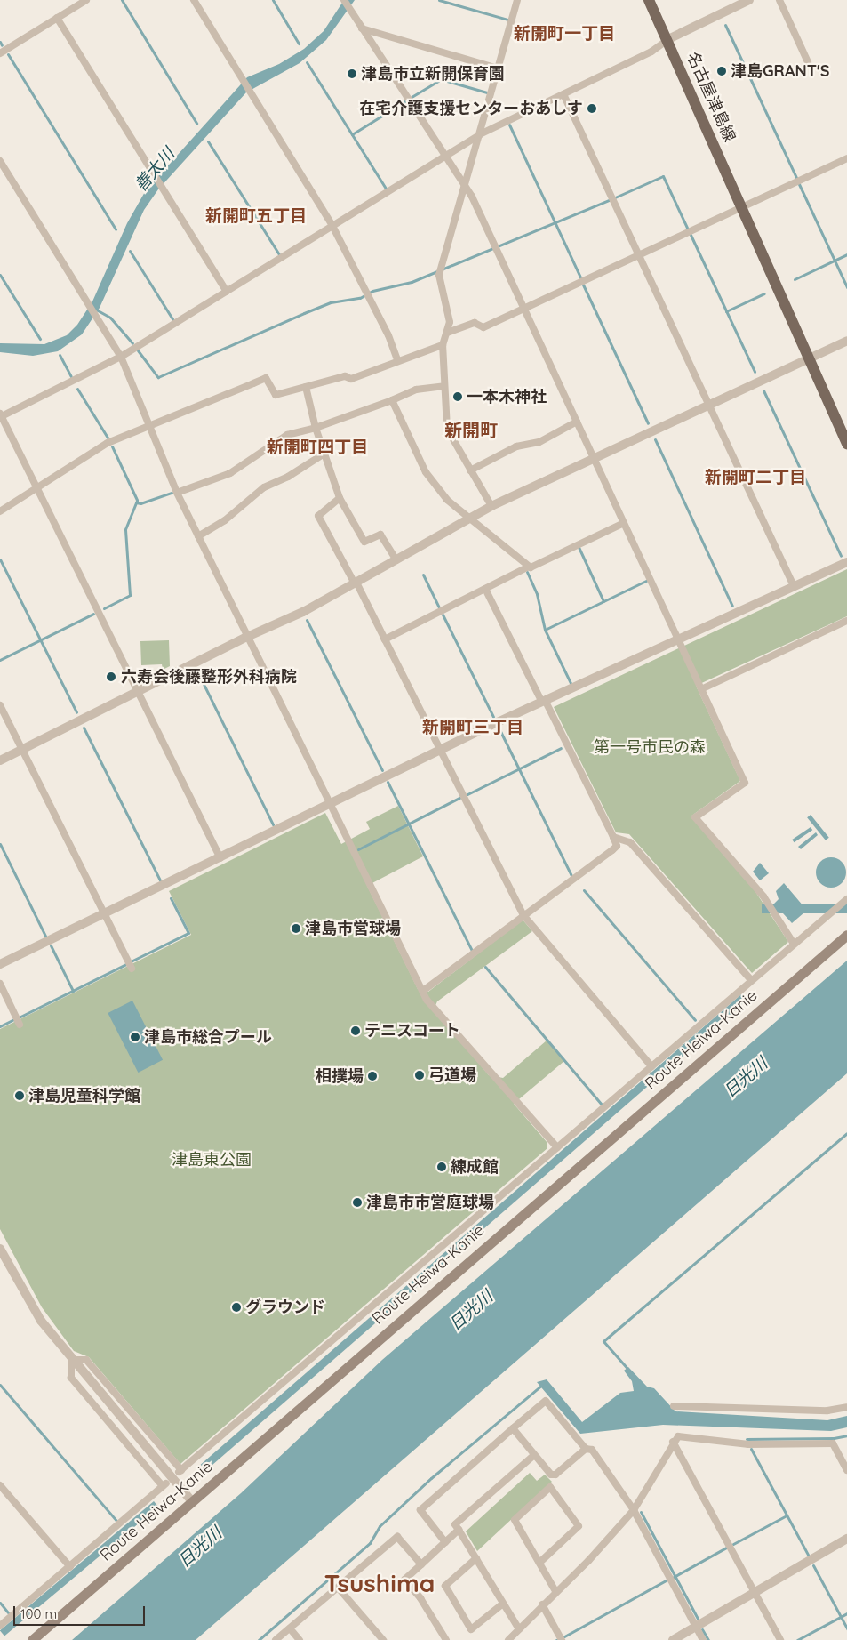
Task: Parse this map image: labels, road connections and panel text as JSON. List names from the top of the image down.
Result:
{
  "streets": {
    "main road": ["名古屋津島線", "Route Heiwa-Kanie"]
  },
  "districts": [
    "新開町一丁目",
    "新開町五丁目",
    "新開町",
    "新開町四丁目",
    "新開町二丁目",
    "新開町三丁目",
    "Tsushima"
  ],
  "water": ["善太川", "日光川"],
  "parks": ["第一号市民の森", "津島東公園"],
  "places": [
    "津島GRANT'S",
    "津島市立新開保育園",
    "在宅介護支援センターおあしす",
    "一本木神社",
    "六寿会後藤整形外科病院",
    "津島市営球場",
    "テニスコート",
    "津島市総合プール",
    "弓道場",
    "相撲場",
    "津島児童科学館",
    "練成館",
    "津島市市営庭球場",
    "グラウンド"
  ],
  "scale_bar": "100 m"
}
